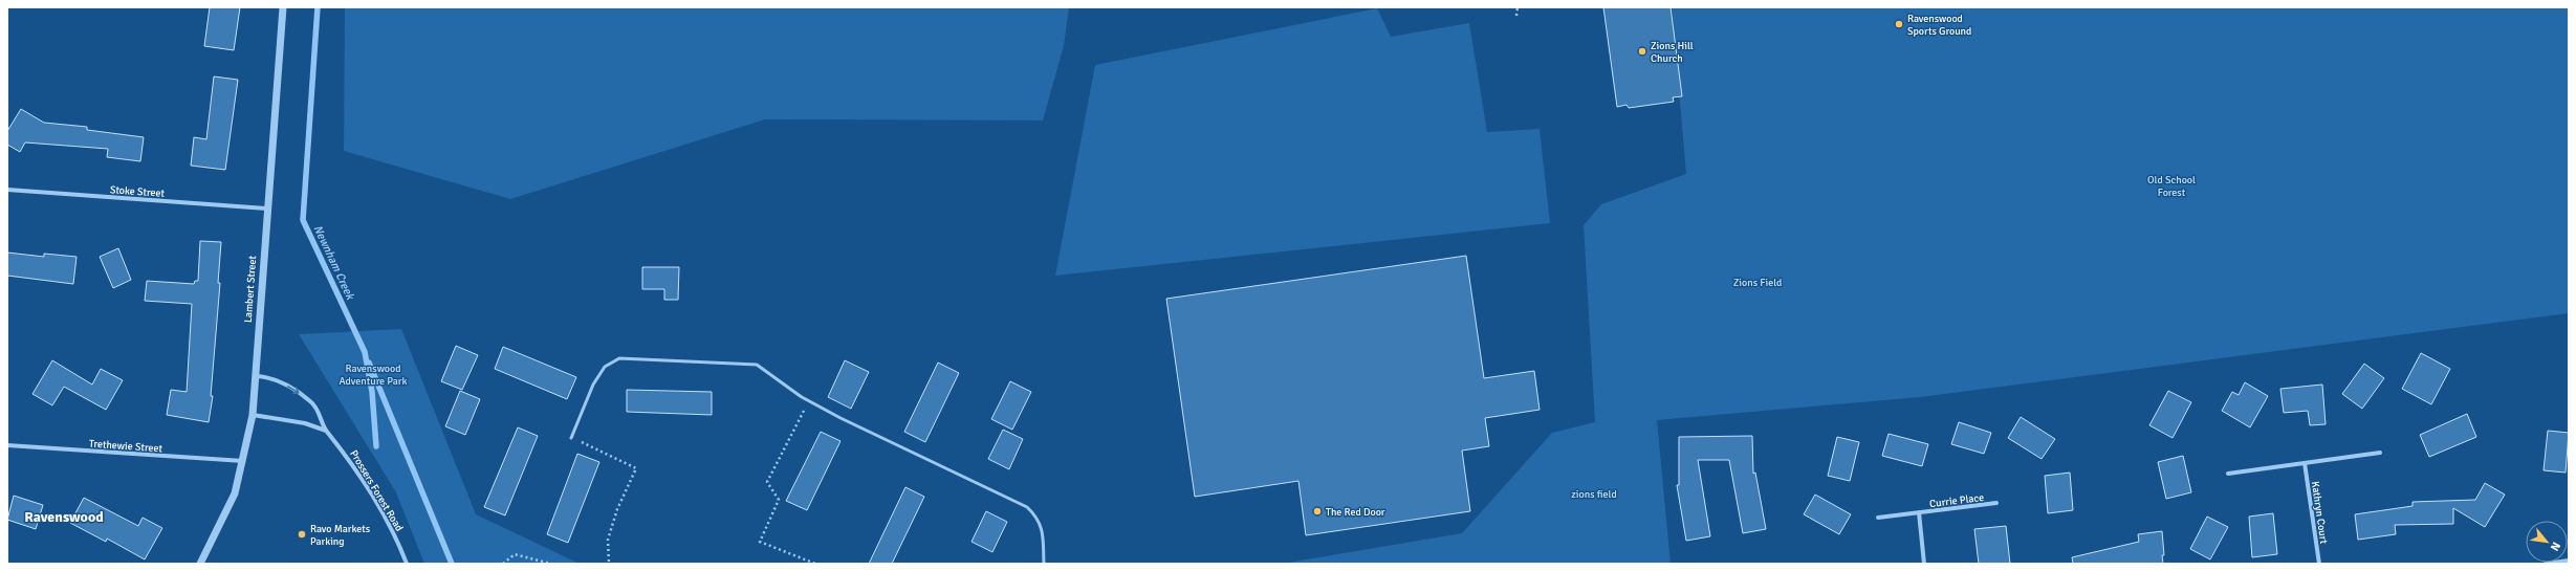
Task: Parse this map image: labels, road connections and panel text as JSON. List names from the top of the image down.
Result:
{
  "streets": {
    "street": [
      "Stoke Street",
      "Lambert Street",
      "Trethewie Street",
      "Prossers Forest Road",
      "Currie Place",
      "Kathryn Court"
    ]
  },
  "crossings": [
    ["Stoke Street", "Lambert Street"],
    ["Lambert Street", "Trethewie Street"],
    ["Lambert Street", "Prossers Forest Road"]
  ],
  "one_way": ["Prossers Forest Road"],
  "districts": ["Ravenswood"],
  "water": ["Newnham Creek"],
  "parks": [
    "Old School Forest",
    "Zions Field",
    "Ravenswood Adventure Park",
    "zions field"
  ],
  "places": [
    "Ravenswood Sports Ground",
    "Zions Hill Church",
    "The Red Door",
    "Ravo Markets Parking"
  ],
  "north": "bottom right"
}
